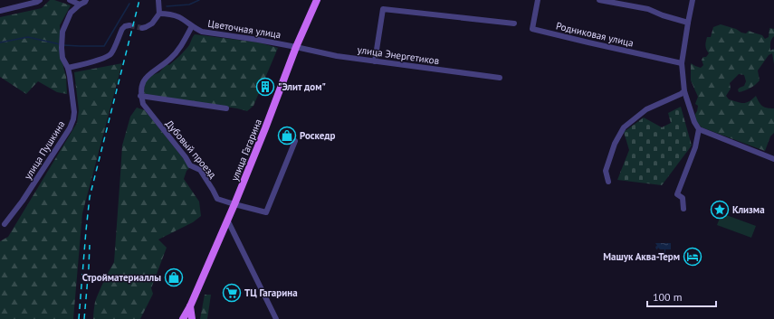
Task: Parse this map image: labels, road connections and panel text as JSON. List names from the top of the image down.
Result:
{
  "streets": {
    "main road": ["улица Гагарина"],
    "street": [
      "Цветочная улица",
      "Родниковая улица",
      "улица Энергетиков",
      "Дубовый проезд",
      "улица Пушкина"
    ]
  },
  "crossings": [
    ["Цветочная улица", "улица Энергетиков"],
    ["Цветочная улица", "улица Гагарина"],
    ["улица Энергетиков", "улица Гагарина"],
    ["Дубовый проезд", "улица Гагарина"]
  ],
  "places": {
    "building": ["\"Элит дом\""],
    "shop": ["Роскедр", "Стройматериаллы"],
    "place": ["Клизма"],
    "hotel": ["Машук Аква-Терм"],
    "supermarket": ["ТЦ Гагарина"]
  },
  "scale_bar": "100 m"
}
